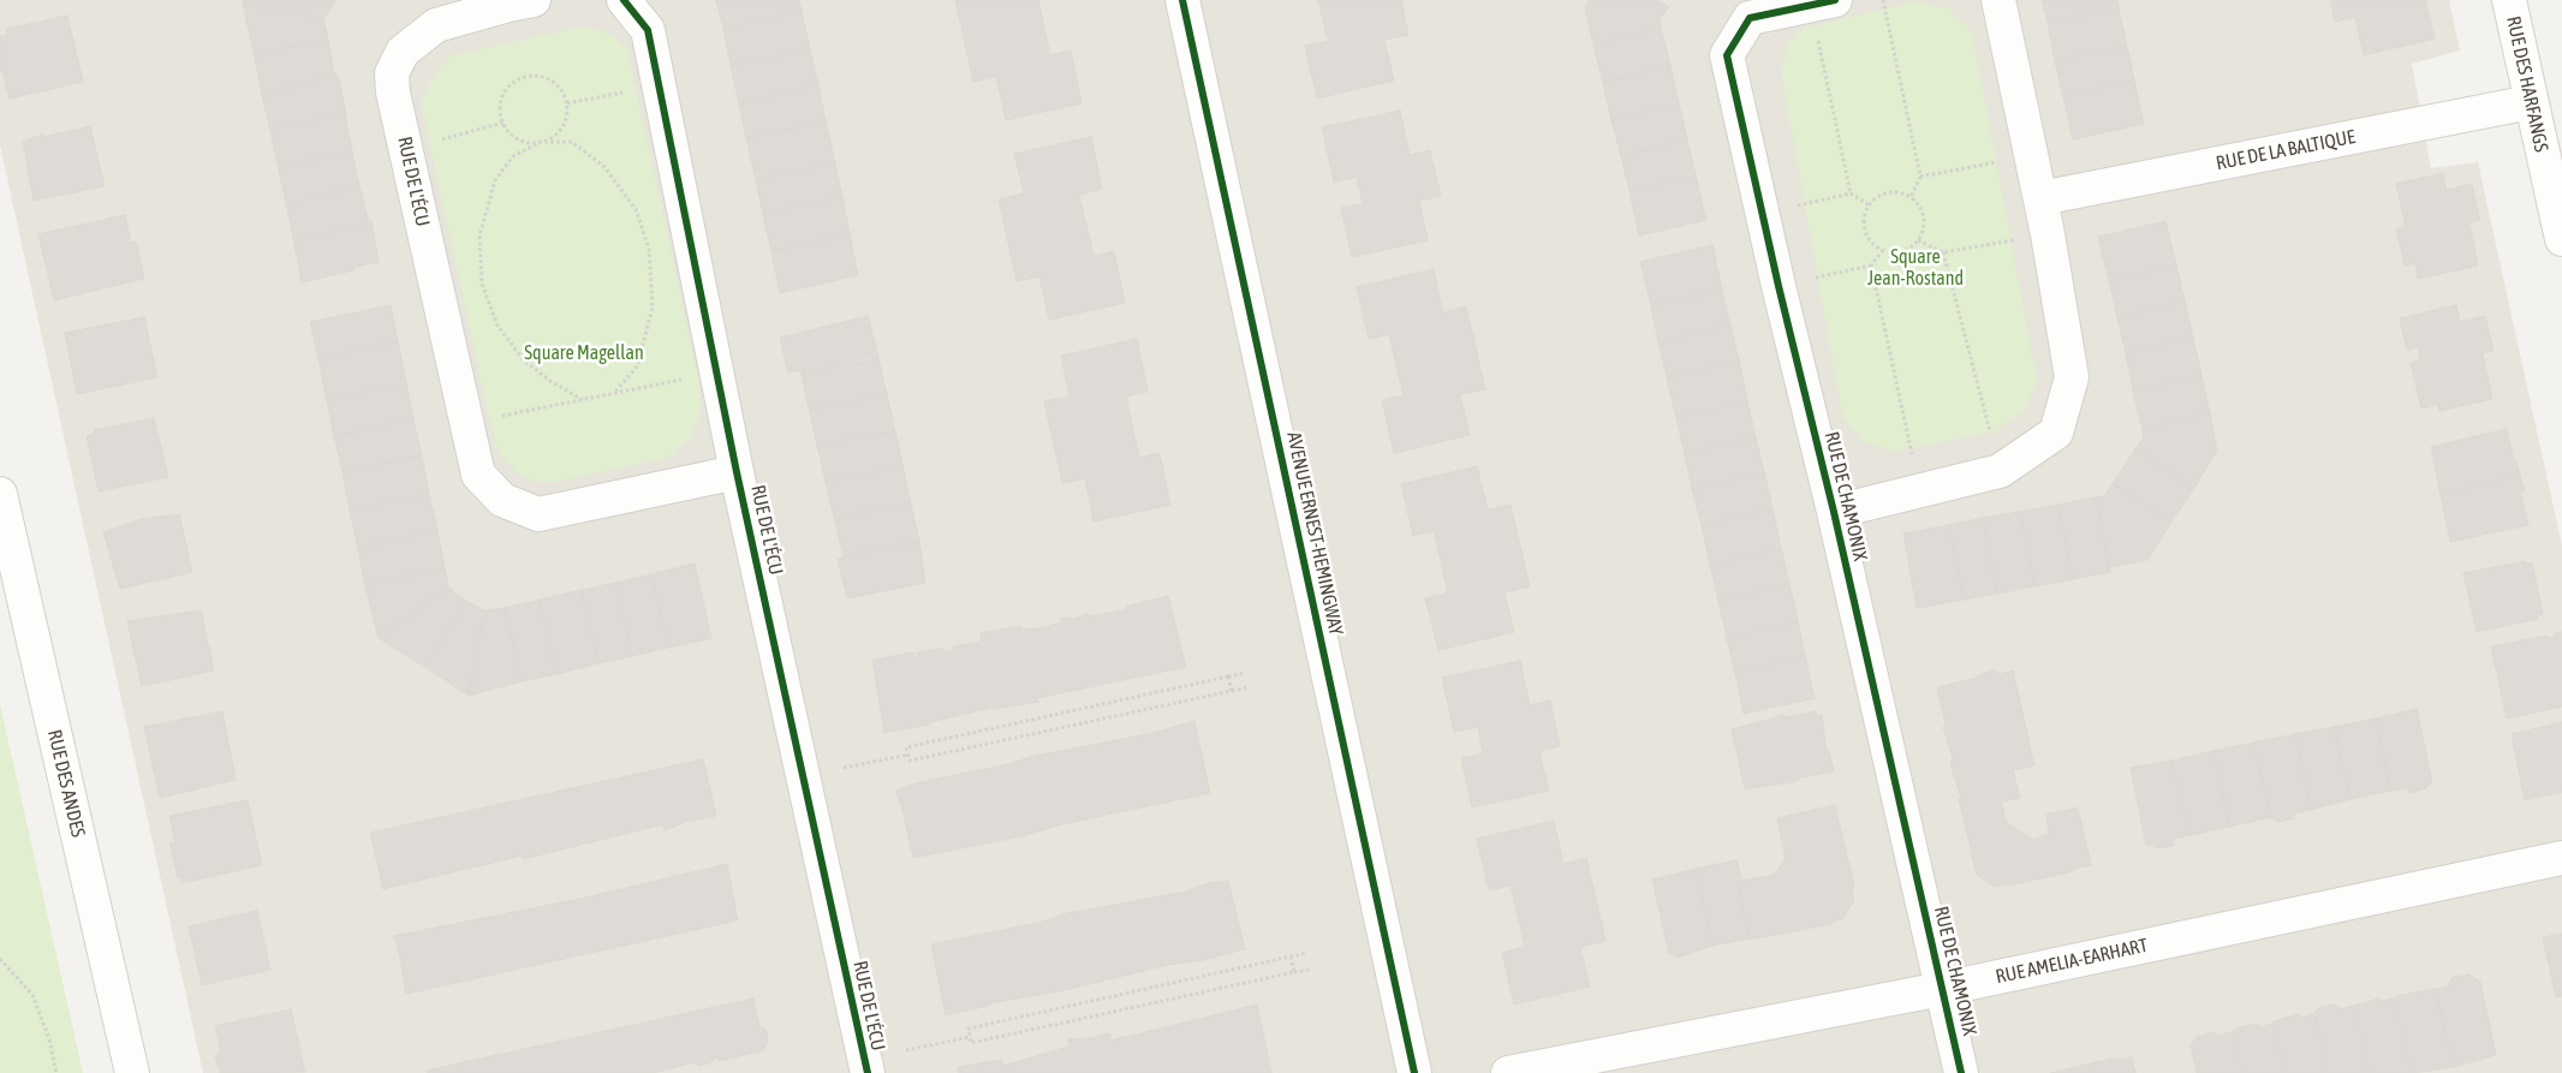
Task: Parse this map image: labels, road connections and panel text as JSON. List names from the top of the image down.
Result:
{
  "streets": {
    "street": [
      "RUE DES HARFANGS",
      "RUE DE LA BALTIQUE",
      "RUE DE L'ÉCU",
      "RUE DE CHAMONIX",
      "AVENUE ERNEST-HEMINGWAY",
      "RUE DES ANDES",
      "RUE AMELIA-EARHART"
    ]
  },
  "crossings": [
    ["RUE DES HARFANGS", "RUE DE LA BALTIQUE"],
    ["RUE DE LA BALTIQUE", "RUE DE CHAMONIX"],
    ["RUE DE CHAMONIX", "RUE AMELIA-EARHART"]
  ],
  "parks": ["Square Jean-Rostand", "Square Magellan"]
}
